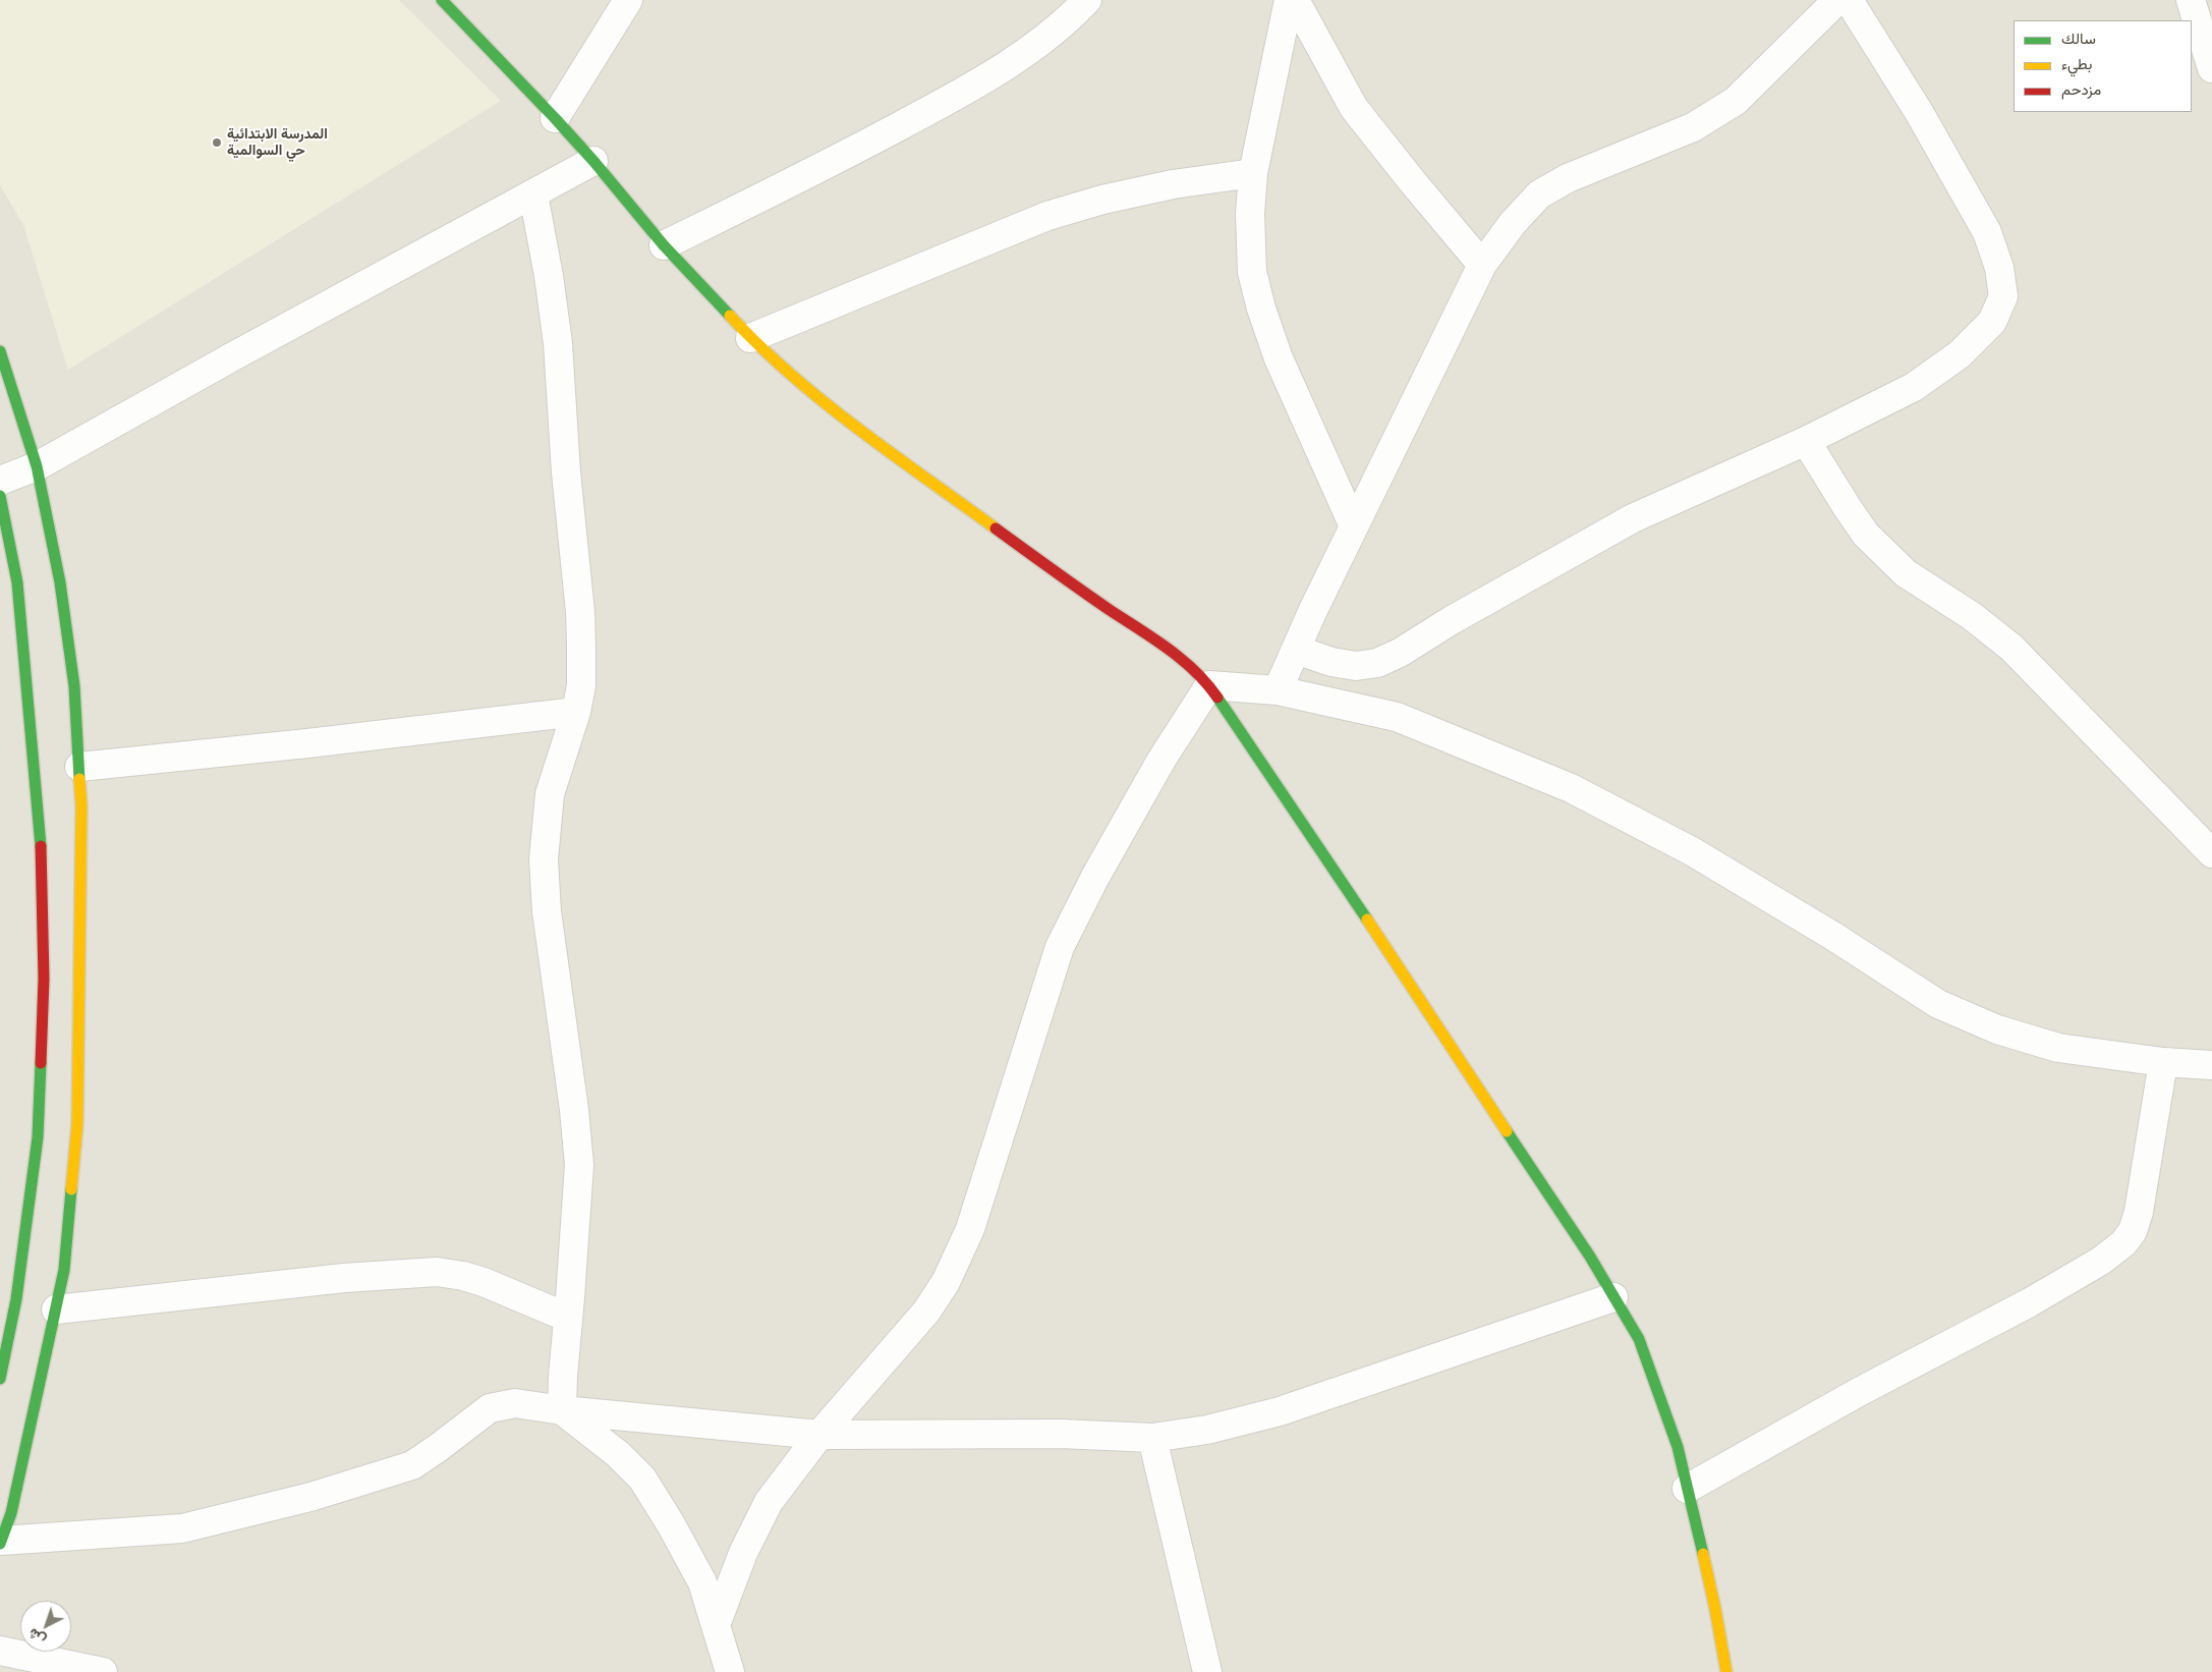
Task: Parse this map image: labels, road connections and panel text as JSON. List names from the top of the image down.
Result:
{
  "places": ["المدرسة الابتدائية حي السوالمية"],
  "legend": ["سالك", "بطيء", "مزدحم"],
  "north": "bottom left"
}
